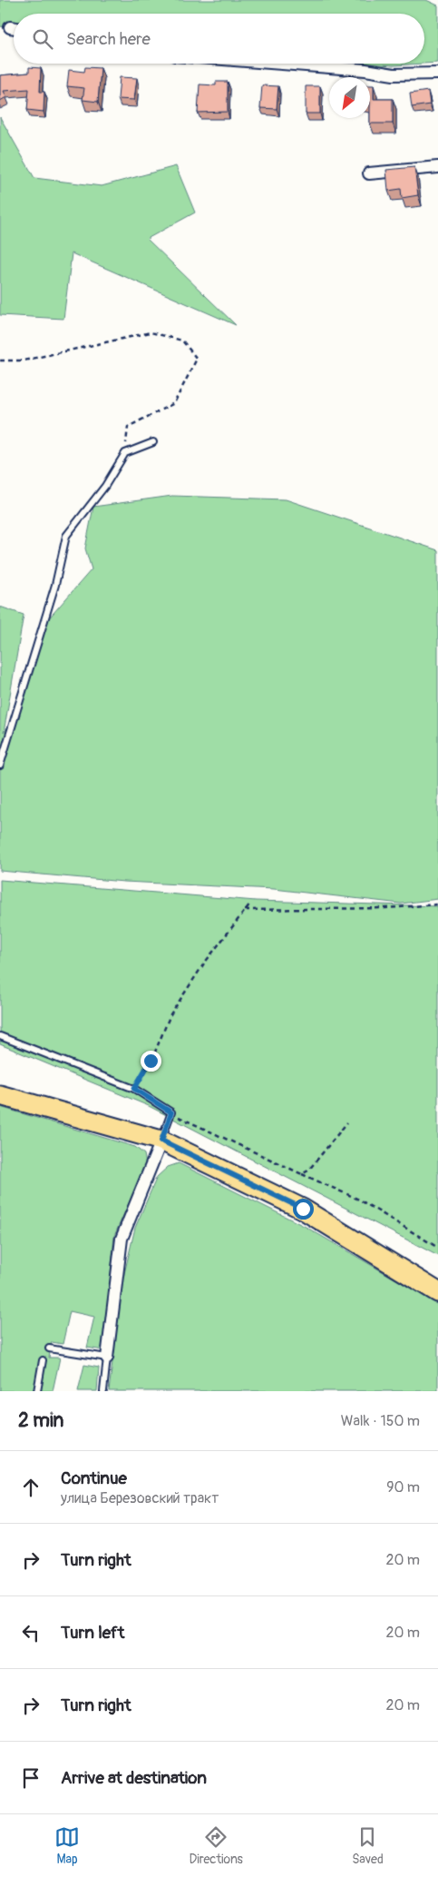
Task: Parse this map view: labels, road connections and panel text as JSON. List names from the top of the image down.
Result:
{
  "north": "bottom left",
  "page": {
    "search": "Search here",
    "heading": ["2 min", "Walk · 150 m"],
    "list": [
      ["Continue", "улица Березовский тракт", "90 m"],
      ["Turn right", "20 m"],
      ["Turn left", "20 m"],
      ["Turn right", "20 m"],
      "Arrive at destination"
    ],
    "nav": ["Map", "Directions", "Saved"]
  }
}
